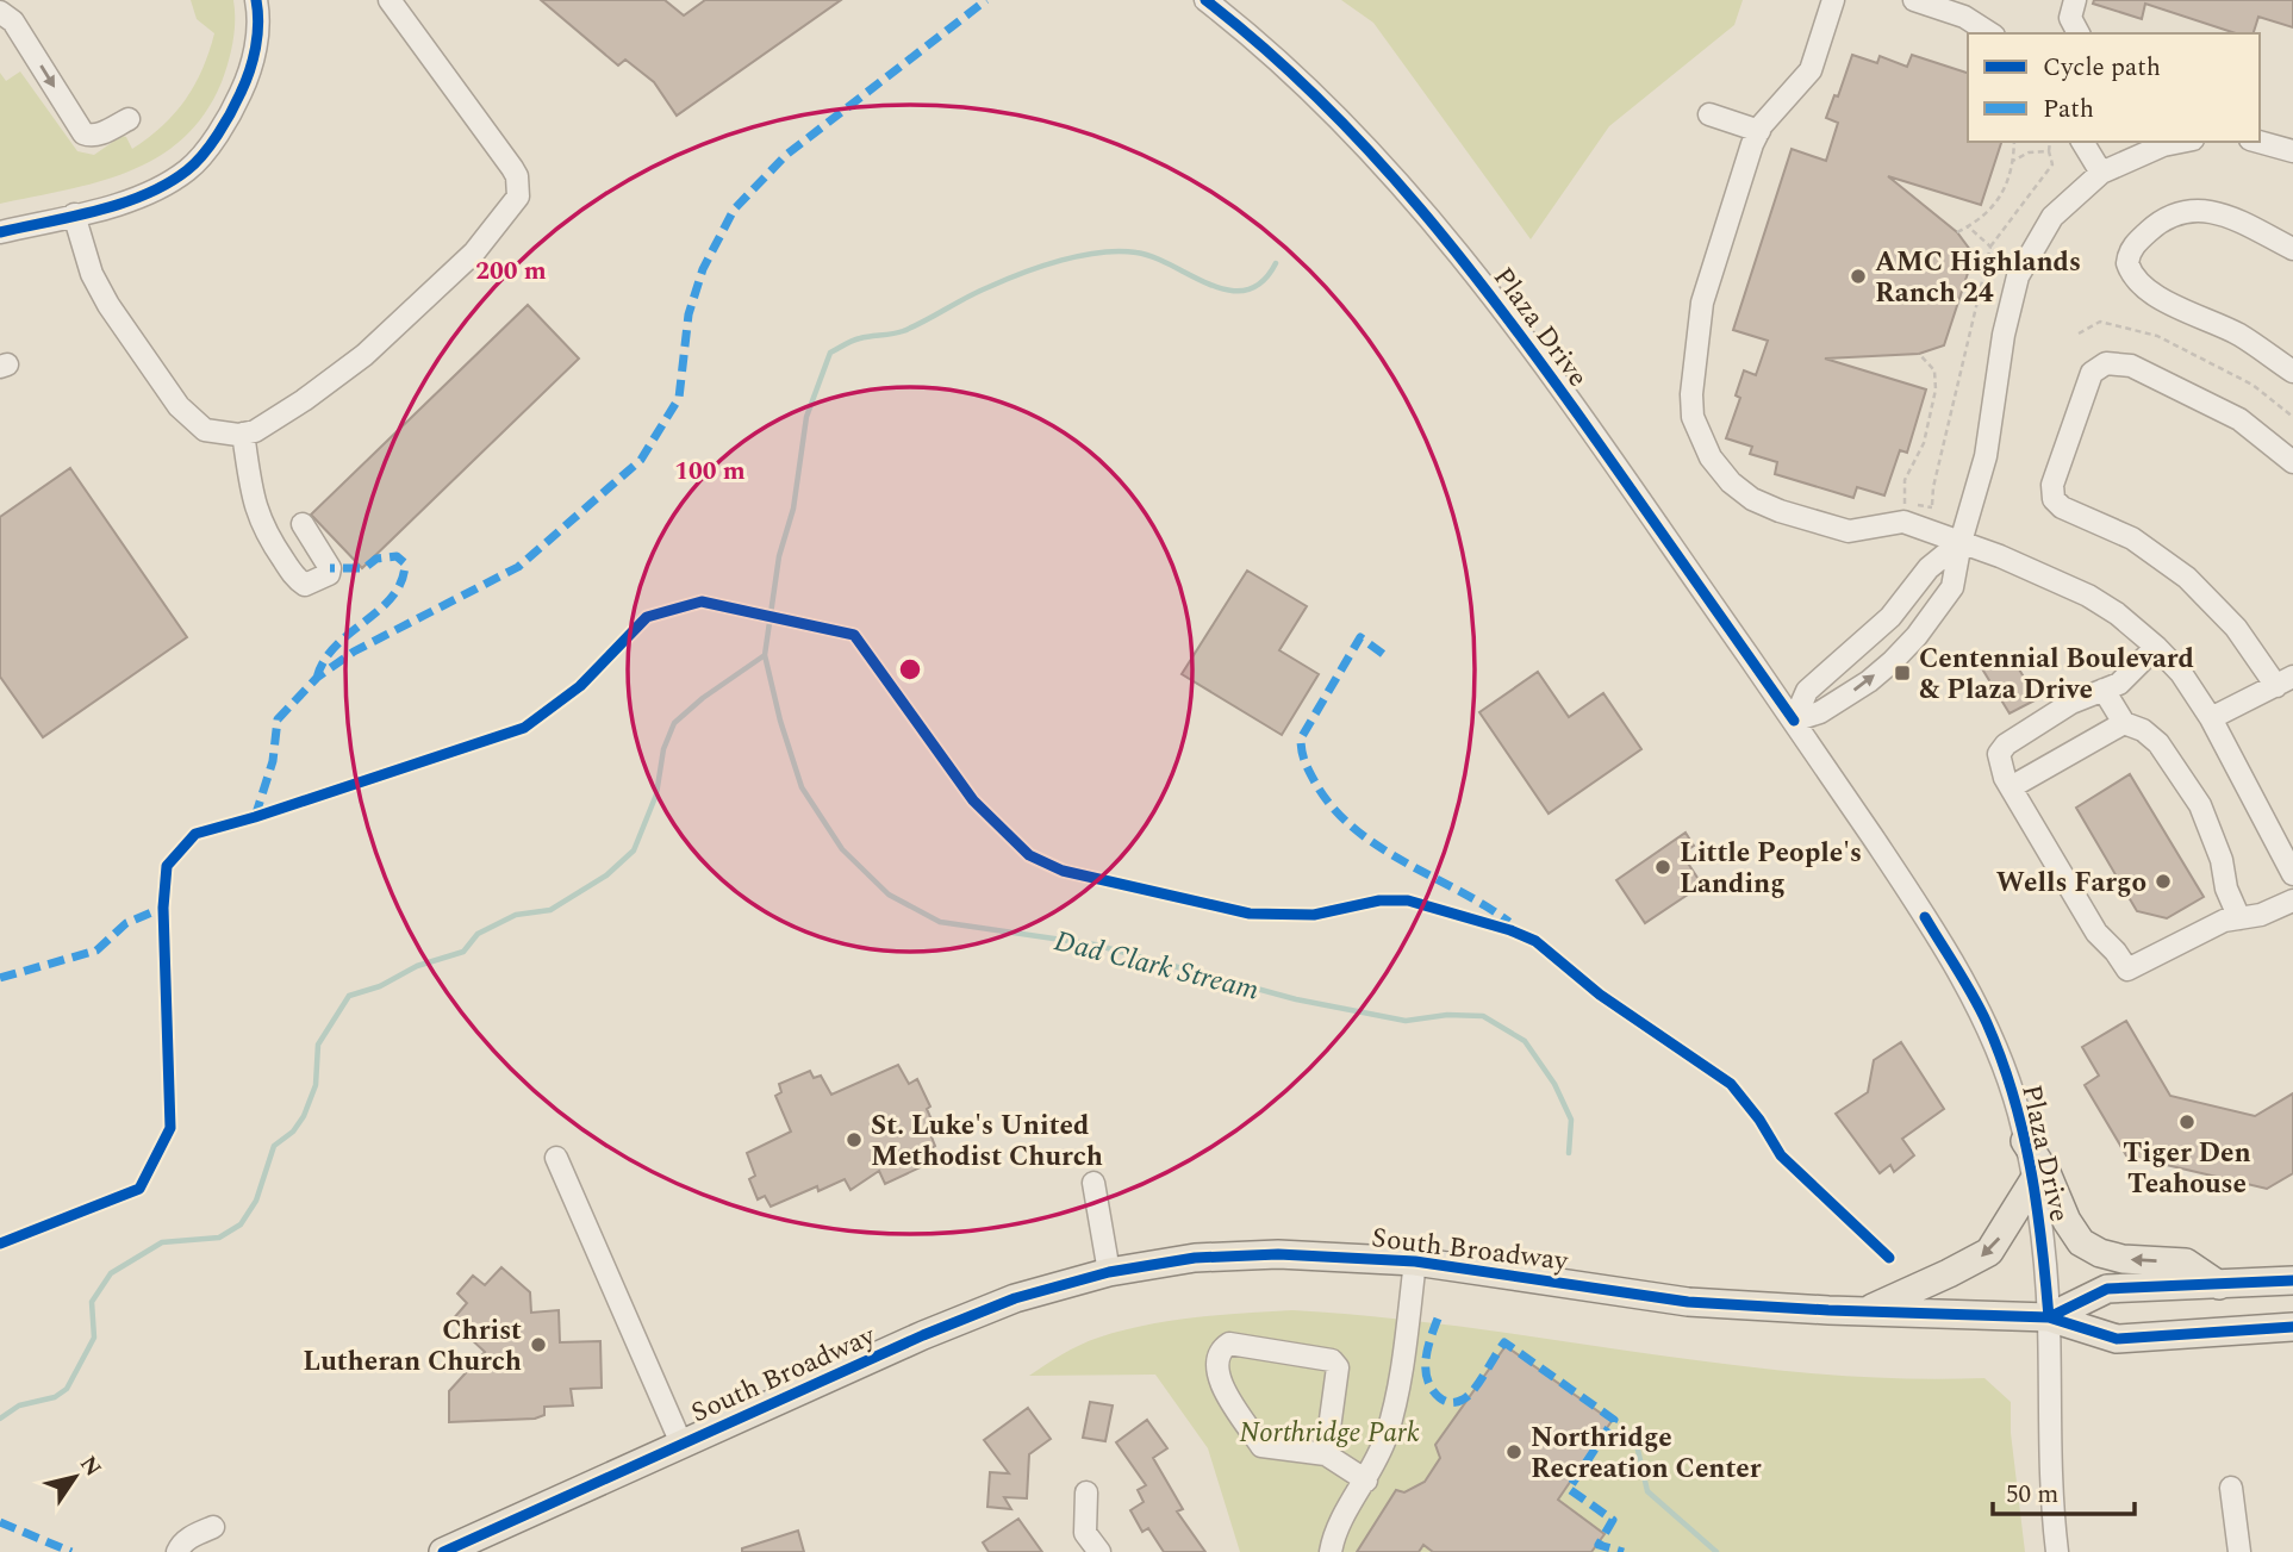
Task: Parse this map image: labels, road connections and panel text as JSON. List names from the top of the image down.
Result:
{
  "streets": {
    "main road": ["South Broadway"],
    "street": ["Plaza Drive"]
  },
  "crossings": [
    ["Plaza Drive", "South Broadway"]
  ],
  "water": ["Dad Clark Stream"],
  "parks": ["Northridge Park"],
  "places": {
    "other": [
      "AMC Highlands Ranch 24",
      "Little People's Landing",
      "Wells Fargo",
      "Tiger Den Teahouse",
      "St. Luke's United Methodist Church",
      "Christ Lutheran Church",
      "Northridge Recreation Center"
    ],
    "transit": ["Centennial Boulevard & Plaza Drive"]
  },
  "legend": ["Cycle path", "Path"],
  "scale_bar": "50 m",
  "north": "top right",
  "rings": ["200 m", "100 m"]
}
